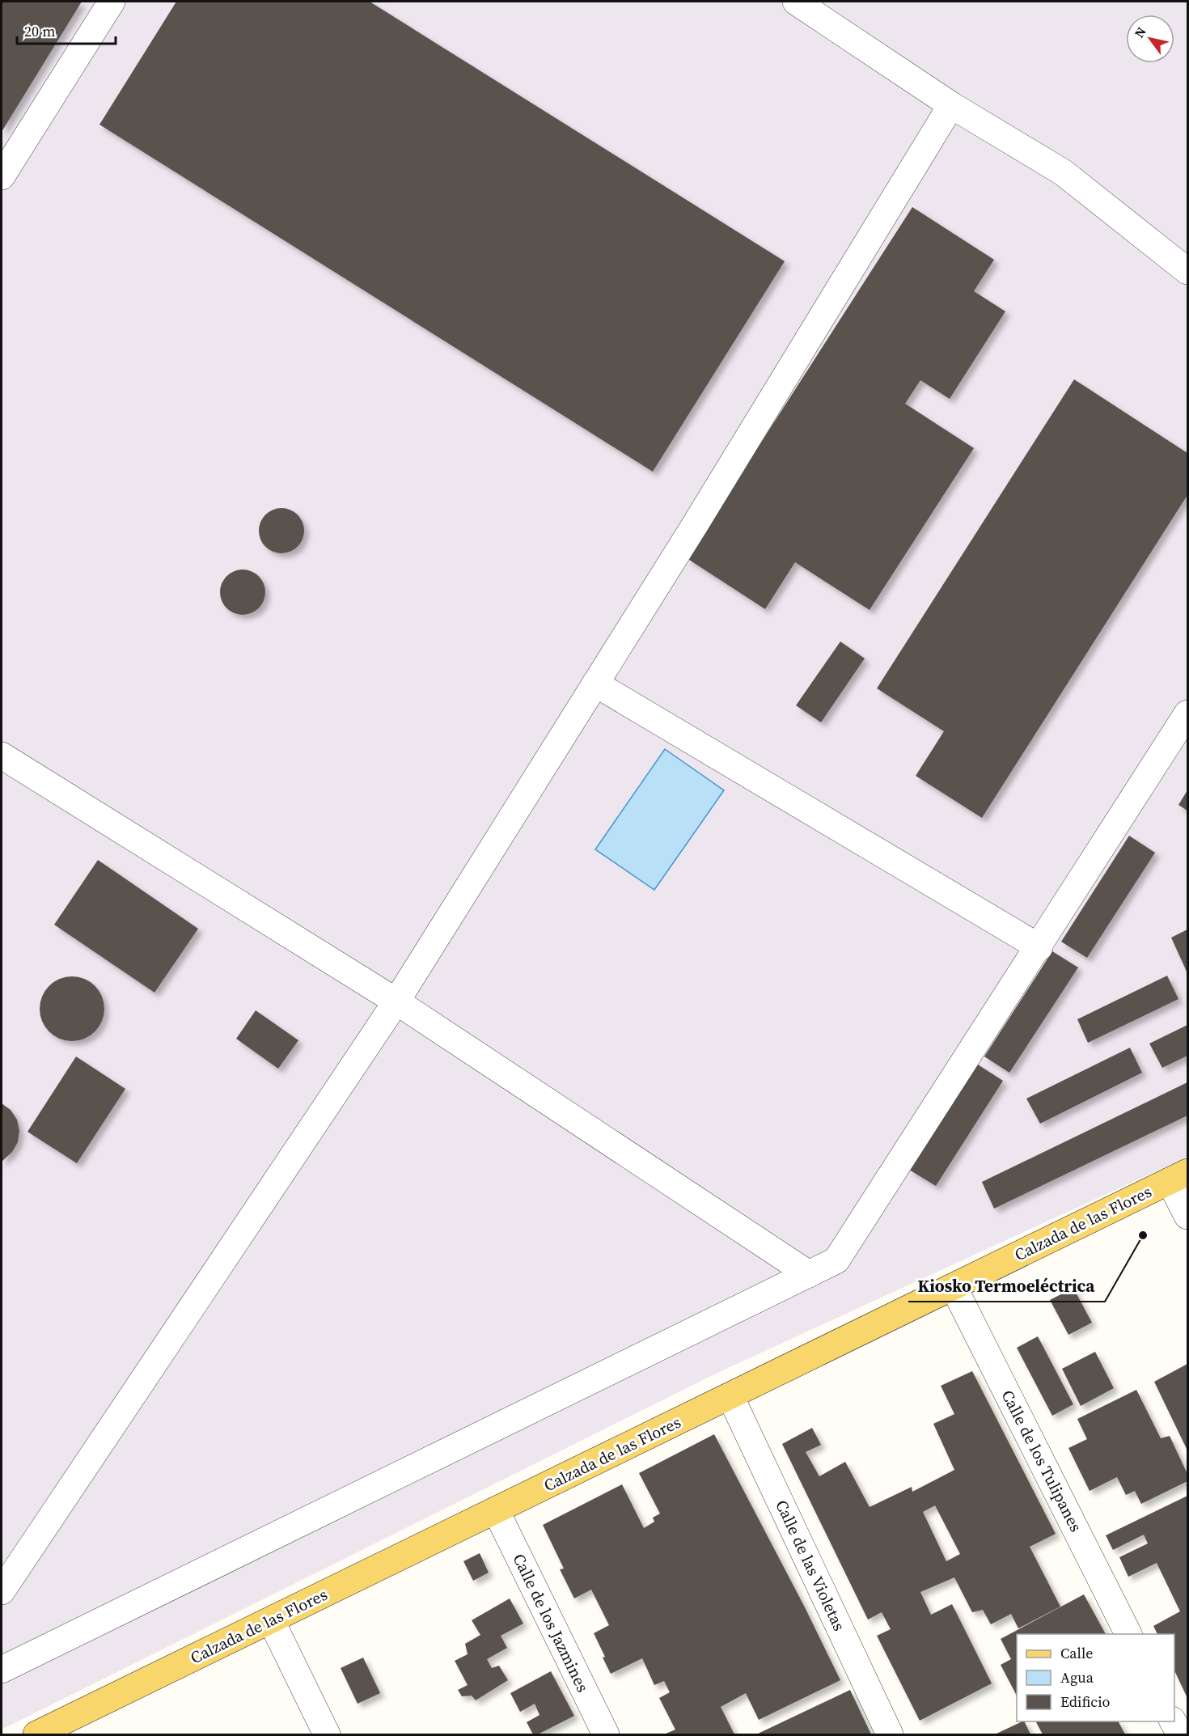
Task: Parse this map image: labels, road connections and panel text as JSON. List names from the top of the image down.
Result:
{
  "streets": {
    "main road": ["Calzada de las Flores"],
    "street": ["Calle de los Tulipanes", "Calle de las Violetas", "Calle de los Jazmines"]
  },
  "crossings": [
    ["Calzada de las Flores", "Calle de los Tulipanes"],
    ["Calzada de las Flores", "Calle de las Violetas"],
    ["Calzada de las Flores", "Calle de los Jazmines"]
  ],
  "places": ["Kiosko Termoeléctrica"],
  "legend": ["Calle", "Agua", "Edificio"],
  "scale_bar": "20 m",
  "north": "top left"
}
